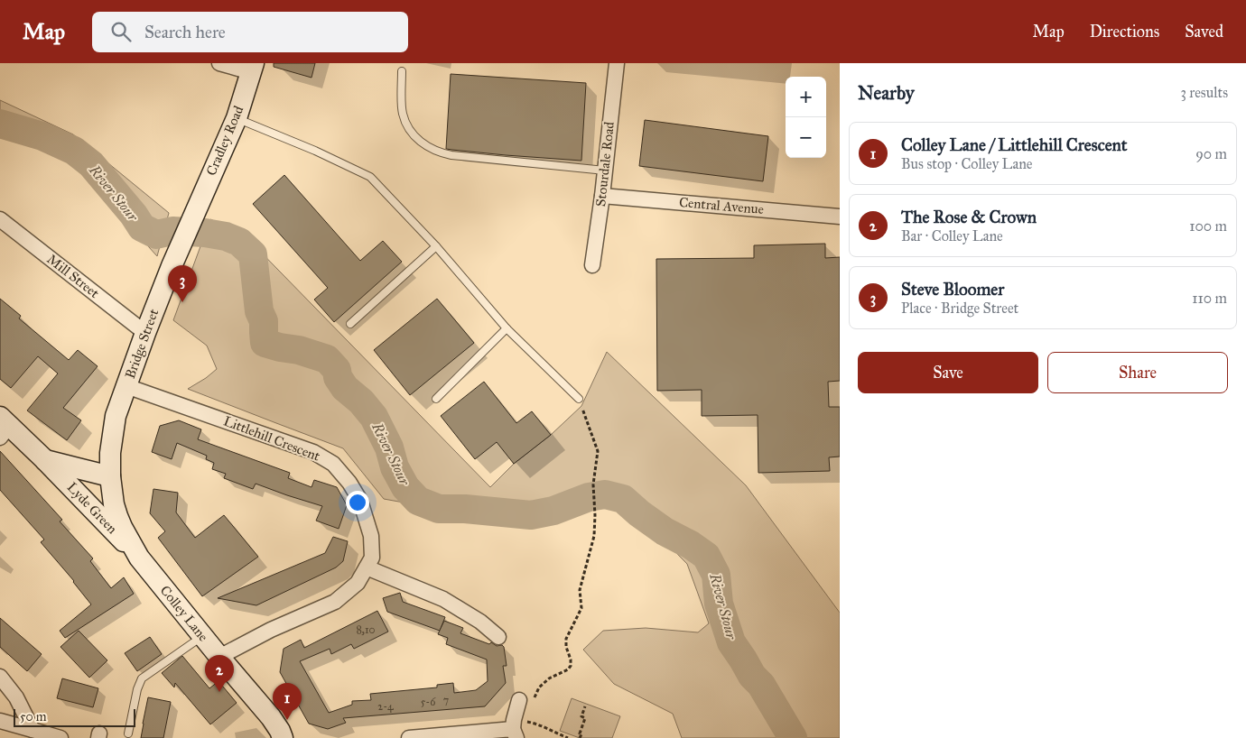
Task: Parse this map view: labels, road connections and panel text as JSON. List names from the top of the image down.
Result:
{
  "streets": {
    "main road": [
      "Cradley Road",
      "Bridge Street",
      "Lyde Green",
      "Colley Lane"
    ],
    "street": [
      "Stourdale Road",
      "Central Avenue",
      "Mill Street",
      "Littlehill Crescent"
    ]
  },
  "crossings": [
    ["Cradley Road", "Bridge Street"],
    ["Stourdale Road", "Central Avenue"],
    ["Mill Street", "Bridge Street"],
    ["Bridge Street", "Littlehill Crescent"],
    ["Bridge Street", "Lyde Green"],
    ["Bridge Street", "Colley Lane"],
    ["Littlehill Crescent", "Colley Lane"],
    ["Lyde Green", "Colley Lane"]
  ],
  "water": ["River Stour"],
  "house_numbers": [
    "8,10",
    "7",
    "5-6",
    "2-4"
  ],
  "scale_bar": "50 m",
  "page": {
    "header": "Map",
    "search": "Search here",
    "nav": ["Map", "Directions", "Saved"],
    "heading": ["Nearby", "3 results"],
    "map_buttons": ["+", "−"],
    "list": [
      {
        "mark": "1",
        "name": "Colley Lane / Littlehill Crescent",
        "note": "Bus stop · Colley Lane",
        "value": "90 m"
      },
      {
        "mark": "2",
        "name": "The Rose & Crown",
        "note": "Bar · Colley Lane",
        "value": "100 m"
      },
      {
        "mark": "3",
        "name": "Steve Bloomer",
        "note": "Place · Bridge Street",
        "value": "110 m"
      }
    ],
    "pins": ["3", "2", "1"],
    "buttons": ["Save", "Share"],
    "scale": "50 m"
  }
}
